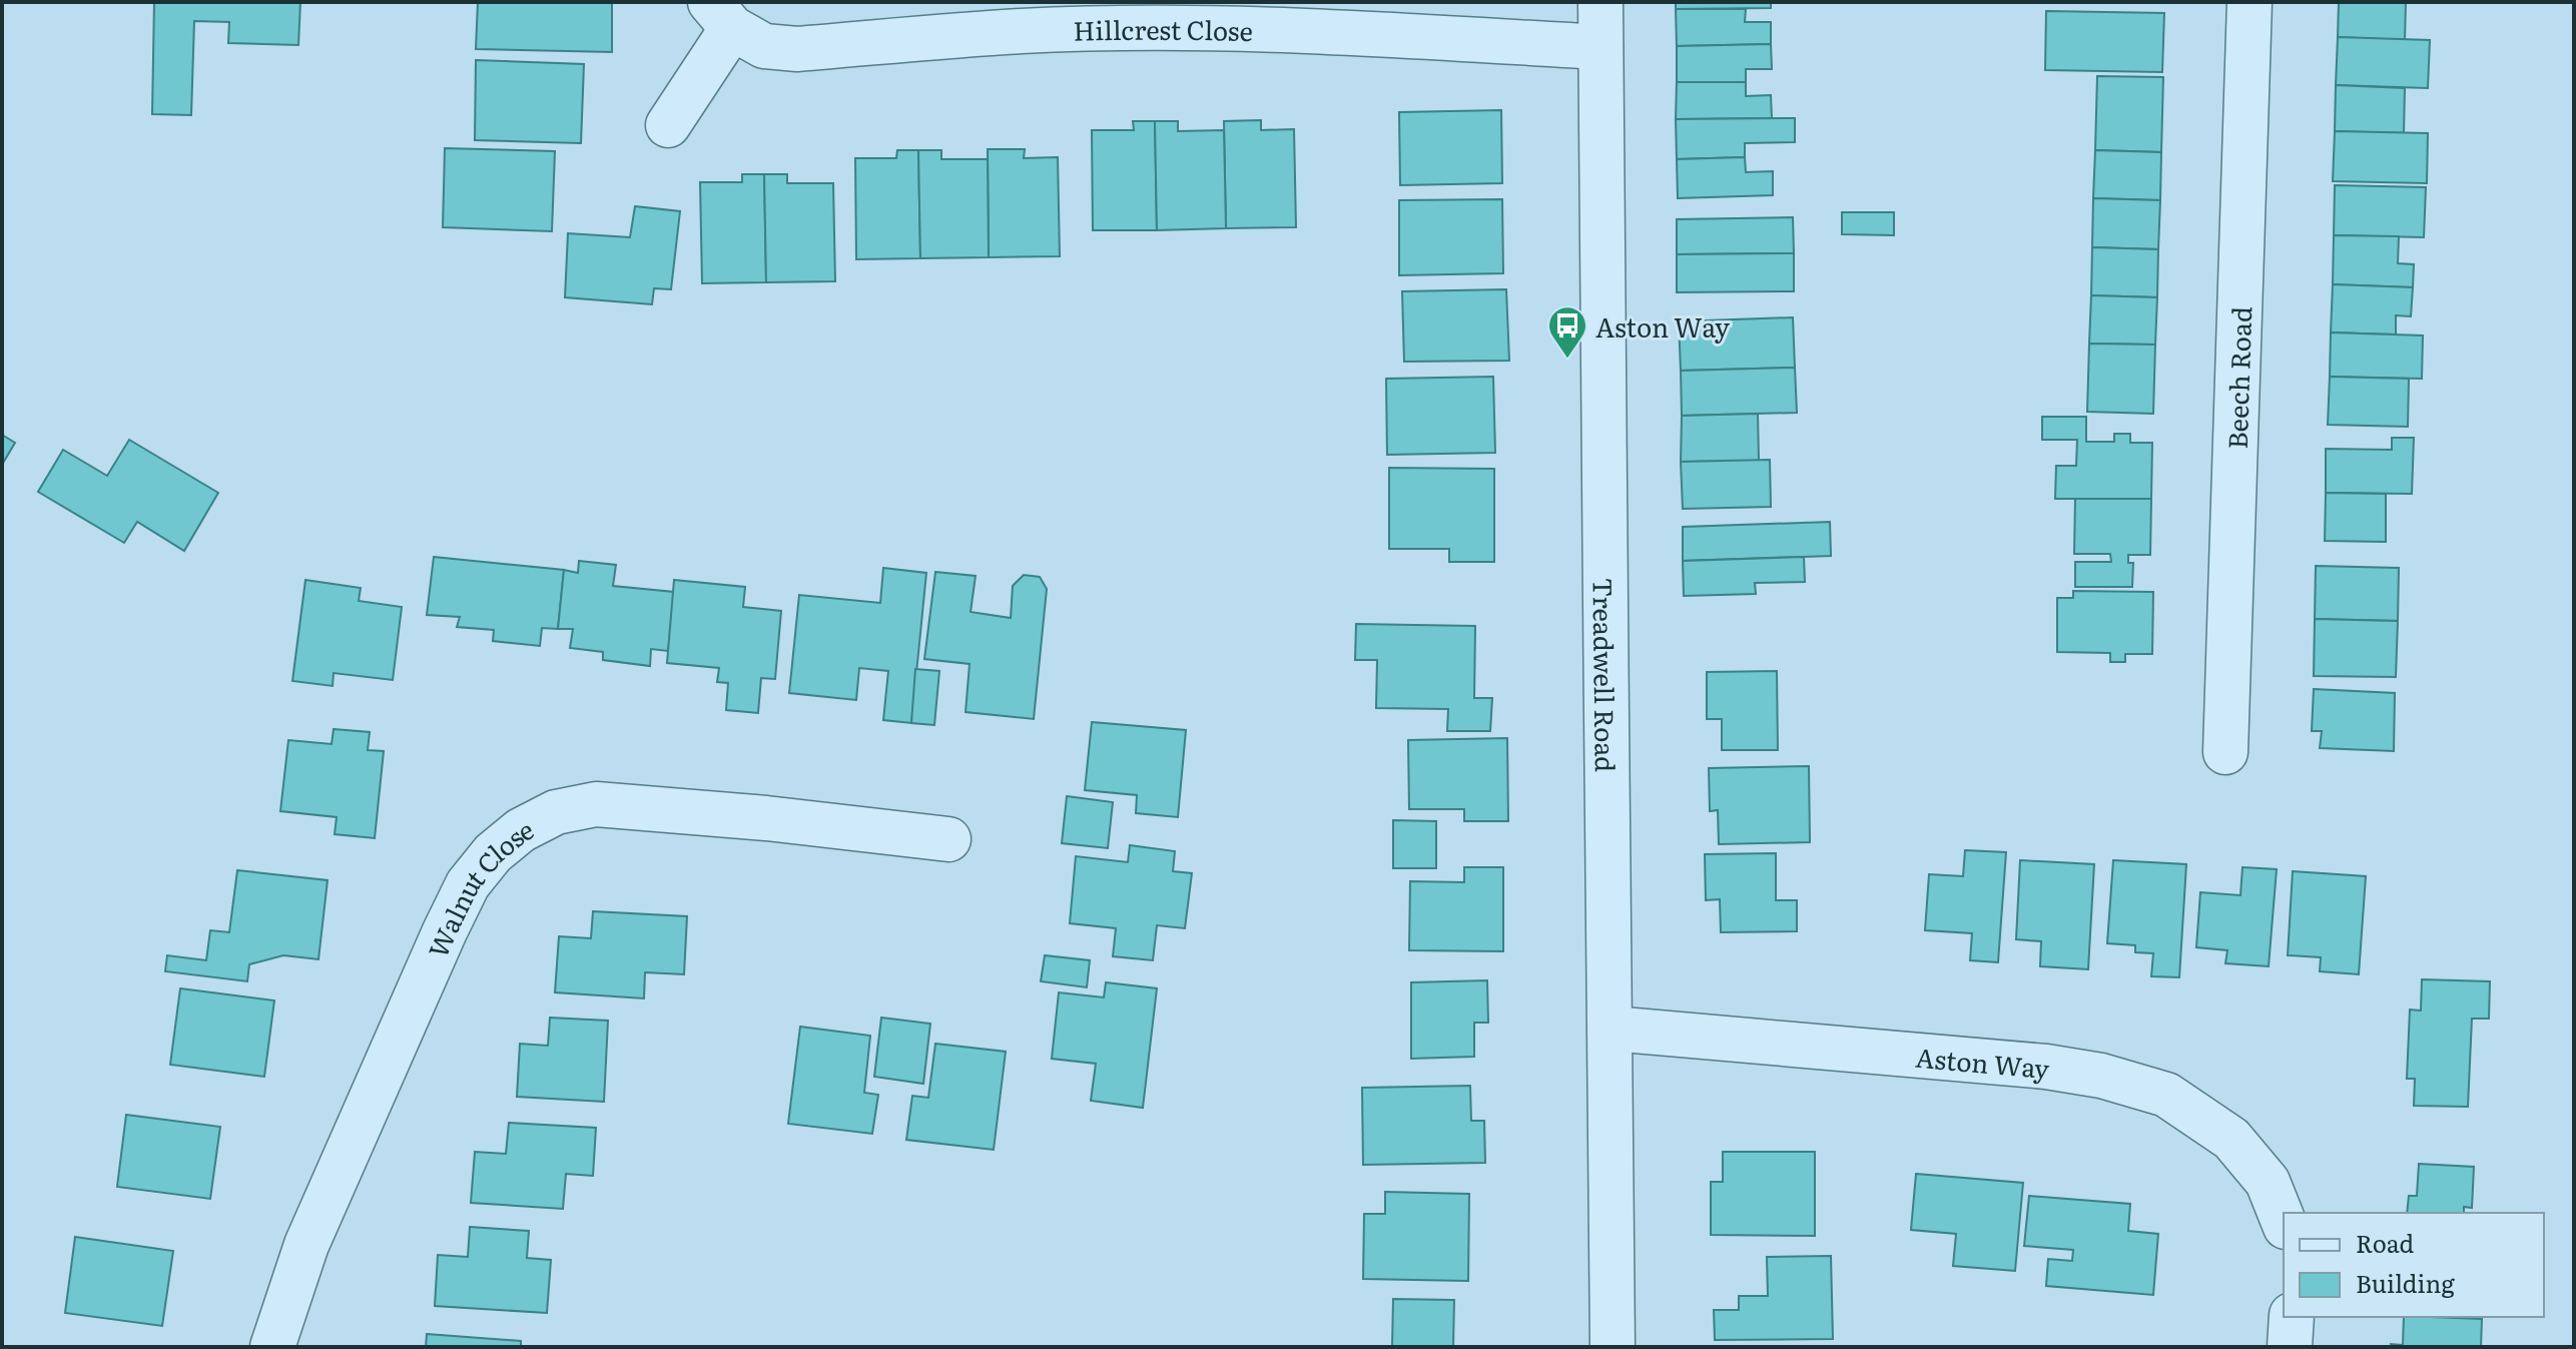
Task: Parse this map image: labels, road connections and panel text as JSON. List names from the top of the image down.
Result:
{
  "streets": {
    "street": [
      "Hillcrest Close",
      "Beech Road",
      "Treadwell Road",
      "Walnut Close",
      "Aston Way"
    ]
  },
  "crossings": [
    ["Hillcrest Close", "Treadwell Road"],
    ["Treadwell Road", "Aston Way"]
  ],
  "places": {
    "bus stop": ["Aston Way"]
  },
  "legend": ["Road", "Building"]
}
